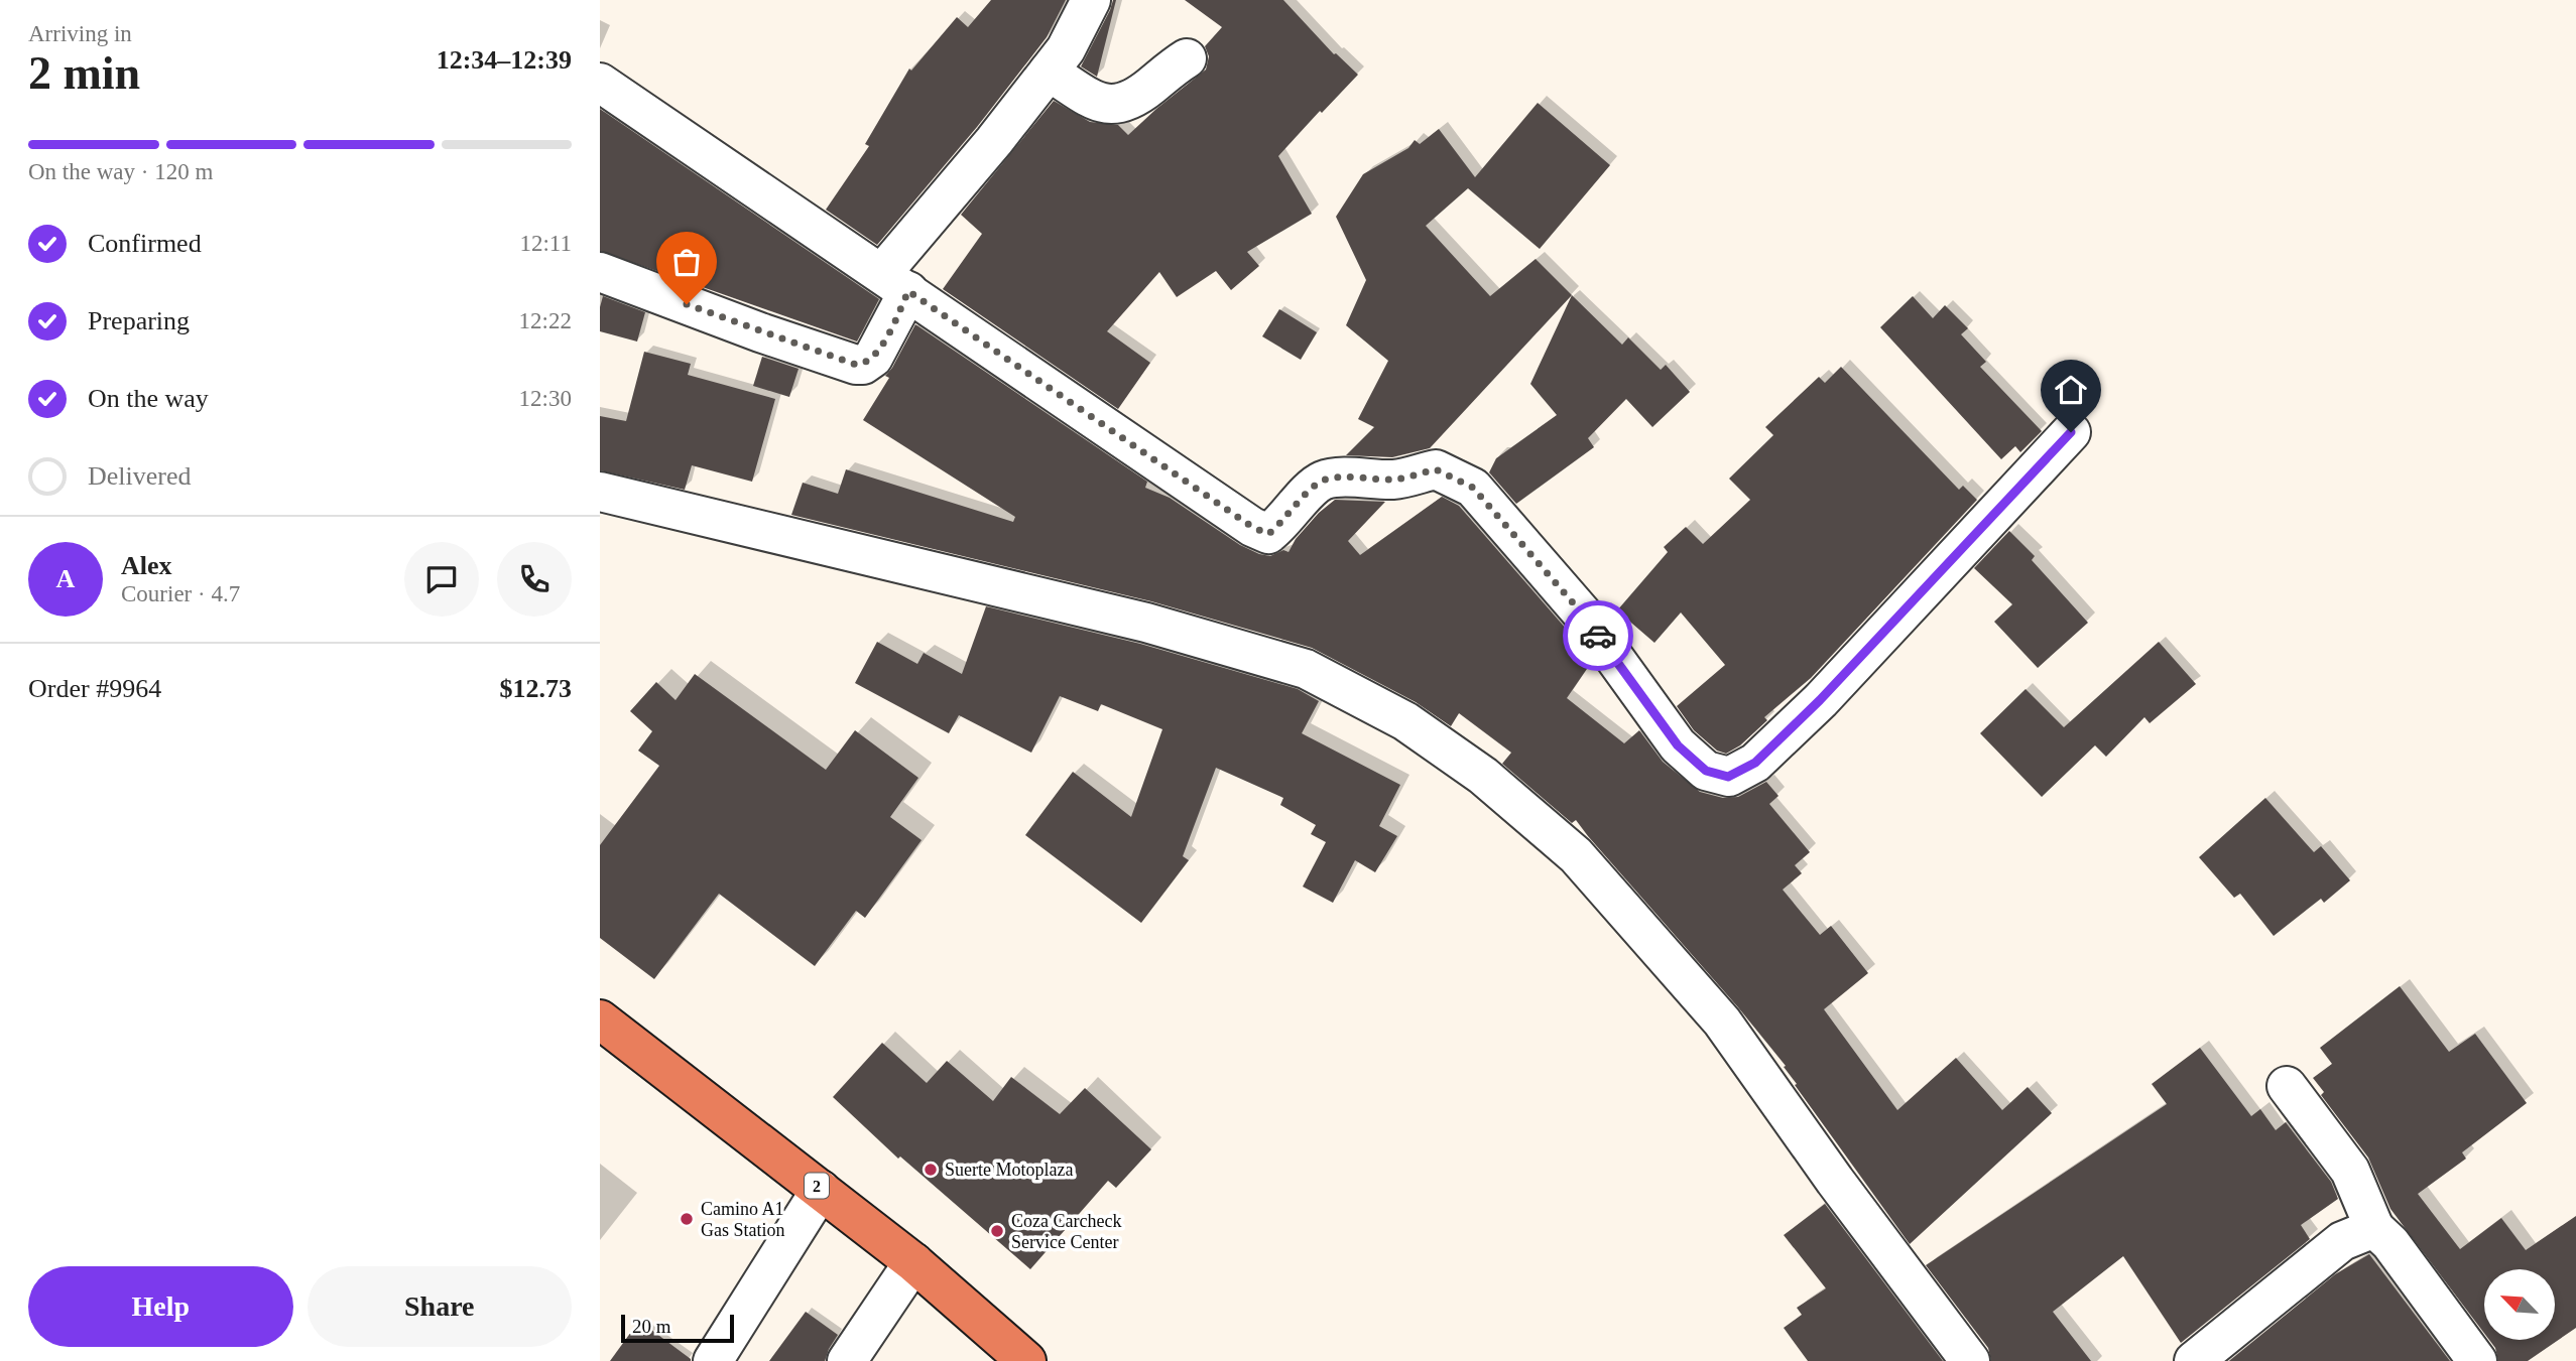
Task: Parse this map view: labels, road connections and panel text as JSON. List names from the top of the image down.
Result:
{
  "streets": {
    "highway": ["2"]
  },
  "places": ["Suerte Motoplaza", "Camino A1 Gas Station", "Coza Carcheck Service Center"],
  "scale_bar": "20 m",
  "north": "top left",
  "page": {
    "heading": ["2 min", "Arriving in", "12:34–12:39"],
    "panel": [
      "Alex",
      "Courier · 4.7",
      "Order #9964",
      "$12.73"
    ],
    "bar": "On the way · 120 m",
    "list": [
      ["Confirmed", "12:11"],
      ["Preparing", "12:22"],
      ["On the way", "12:30"],
      "Delivered"
    ],
    "round": "A",
    "buttons": ["Help", "Share"],
    "scale": "20 m"
  }
}
